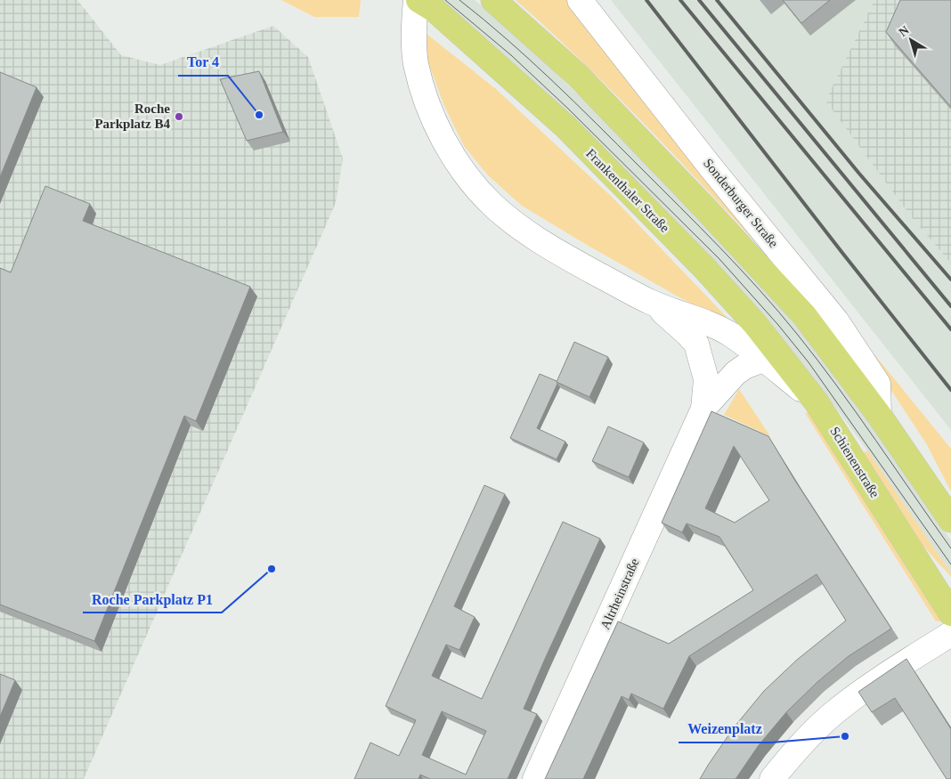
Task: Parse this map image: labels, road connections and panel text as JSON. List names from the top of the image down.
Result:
{
  "streets": {
    "main road": ["Frankenthaler Straße", "Schienenstraße"],
    "street": ["Sonderburger Straße", "Altrheinstraße"]
  },
  "crossings": [
    ["Frankenthaler Straße", "Schienenstraße"],
    ["Schienenstraße", "Altrheinstraße"]
  ],
  "places": [
    "Tor 4",
    "Roche Parkplatz B4",
    "Roche Parkplatz P1",
    "Weizenplatz"
  ],
  "north": "top left"
}
